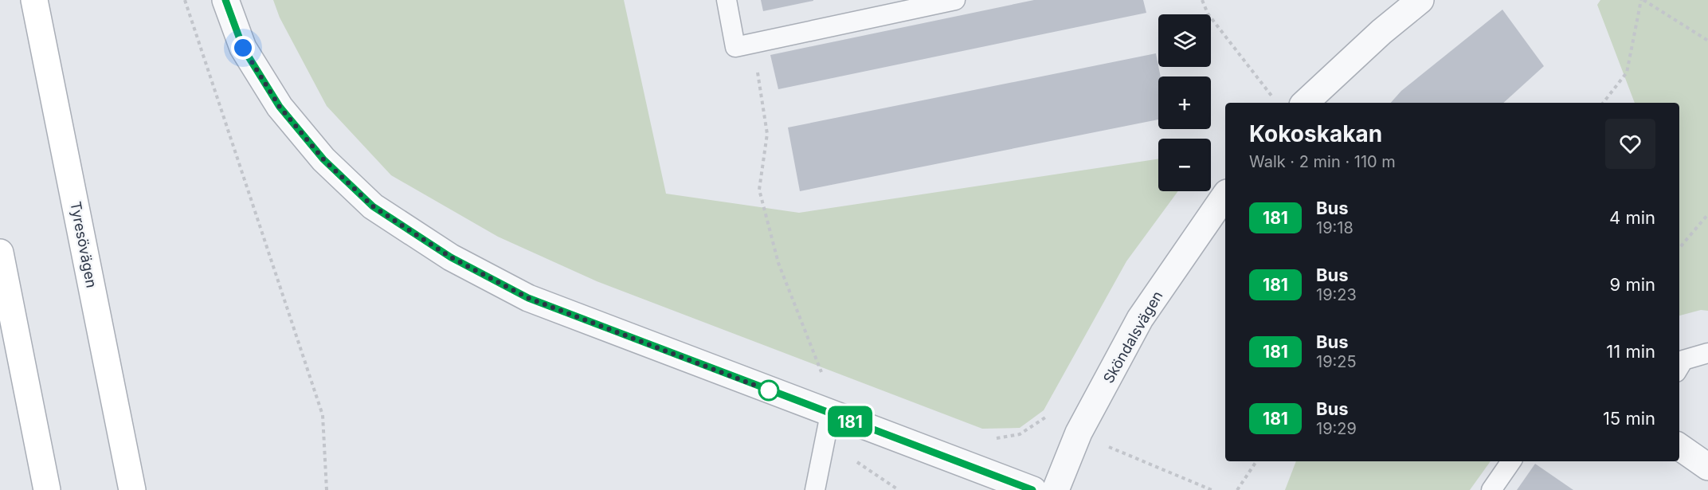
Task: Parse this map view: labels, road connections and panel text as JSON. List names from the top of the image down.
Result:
{
  "streets": {
    "main road": ["Tyresövägen"],
    "street": ["Sköndalsvägen"]
  },
  "lines": ["bus line 181"],
  "page": {
    "on_map": "181",
    "map_buttons": ["+", "−"],
    "heading": ["Kokoskakan", "Walk · 2 min · 110 m"],
    "list": [
      {
        "mark": "181",
        "name": "Bus",
        "note": "19:18",
        "value": "4 min"
      },
      {
        "mark": "181",
        "name": "Bus",
        "note": "19:23",
        "value": "9 min"
      },
      {
        "mark": "181",
        "name": "Bus",
        "note": "19:25",
        "value": "11 min"
      },
      {
        "mark": "181",
        "name": "Bus",
        "note": "19:29",
        "value": "15 min"
      }
    ]
  }
}
